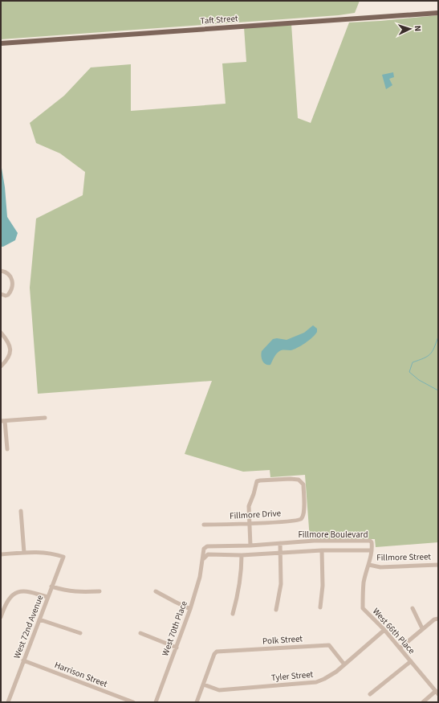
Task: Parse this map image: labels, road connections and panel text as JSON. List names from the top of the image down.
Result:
{
  "streets": {
    "main road": ["Taft Street"],
    "street": [
      "Fillmore Drive",
      "Fillmore Boulevard",
      "Fillmore Street",
      "West 72nd Avenue",
      "West 70th Place",
      "West 66th Place",
      "Polk Street",
      "Harrison Street",
      "Tyler Street"
    ]
  },
  "crossings": [
    ["Fillmore Boulevard", "West 70th Place"],
    ["Fillmore Boulevard", "West 66th Place"],
    ["Fillmore Street", "West 66th Place"],
    ["West 72nd Avenue", "Harrison Street"],
    ["West 66th Place", "Tyler Street"],
    ["Polk Street", "Tyler Street"]
  ],
  "north": "right"
}
